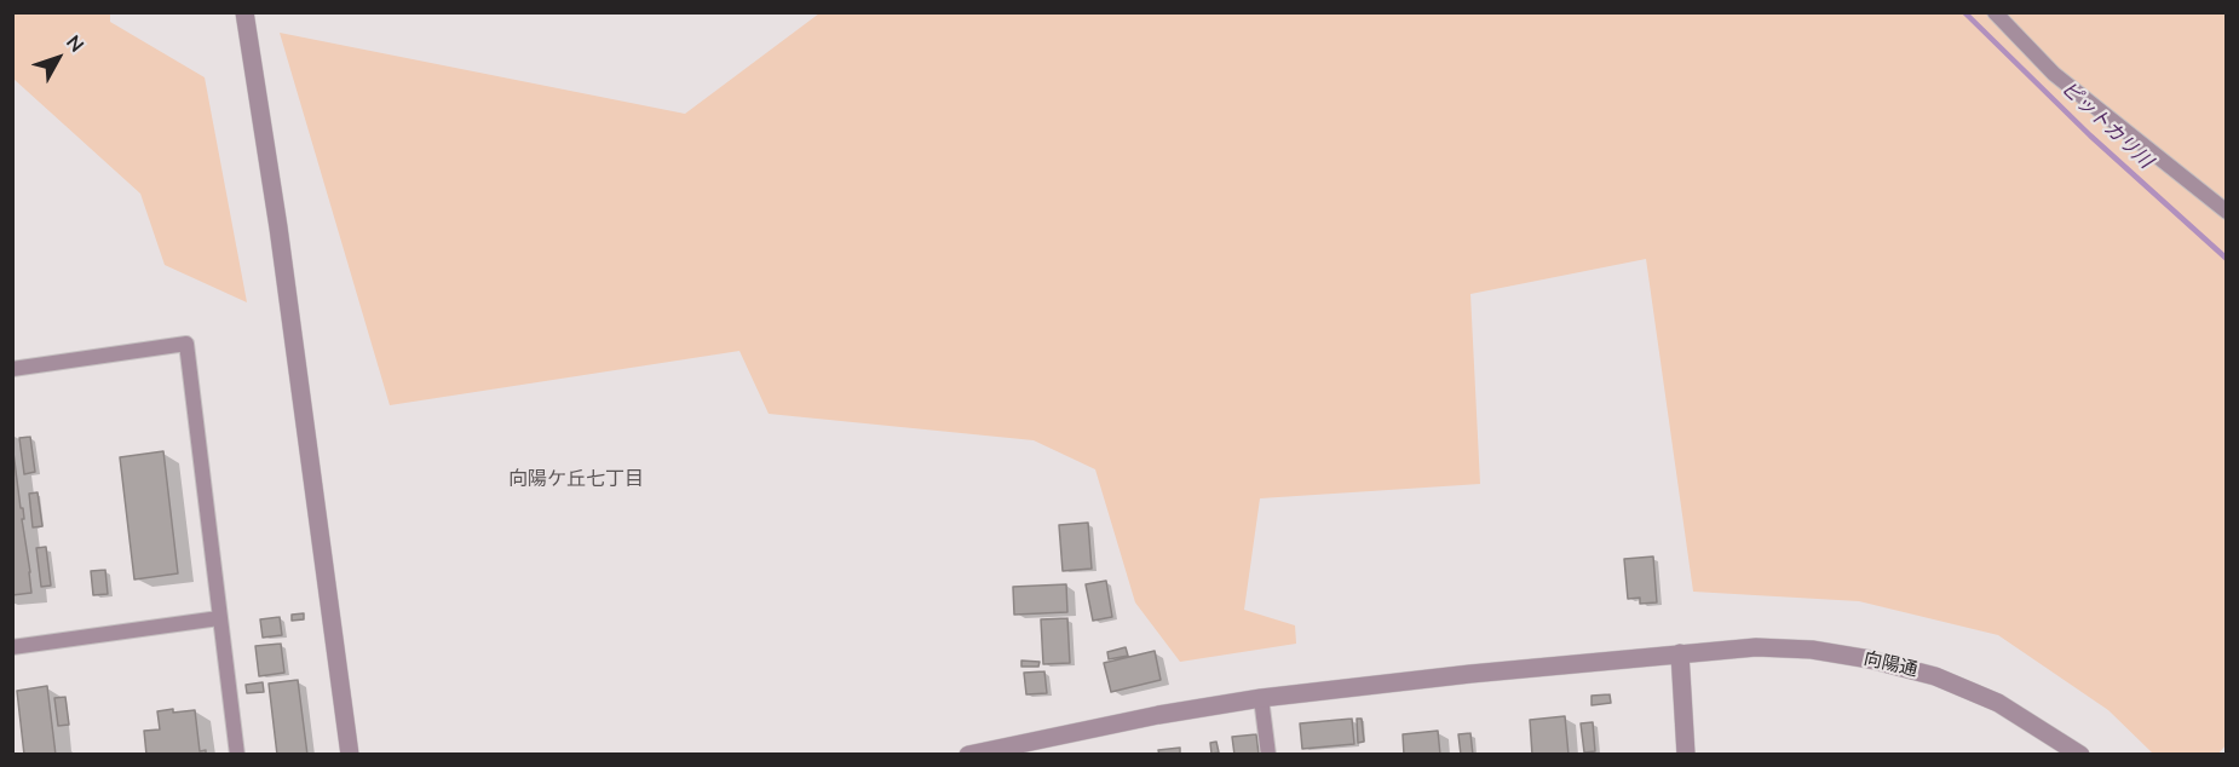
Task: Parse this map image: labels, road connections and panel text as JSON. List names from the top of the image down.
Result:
{
  "streets": {
    "street": ["向陽通"]
  },
  "districts": ["向陽ケ丘七丁目"],
  "water": ["ピットカリ川"],
  "north": "top right"
}
